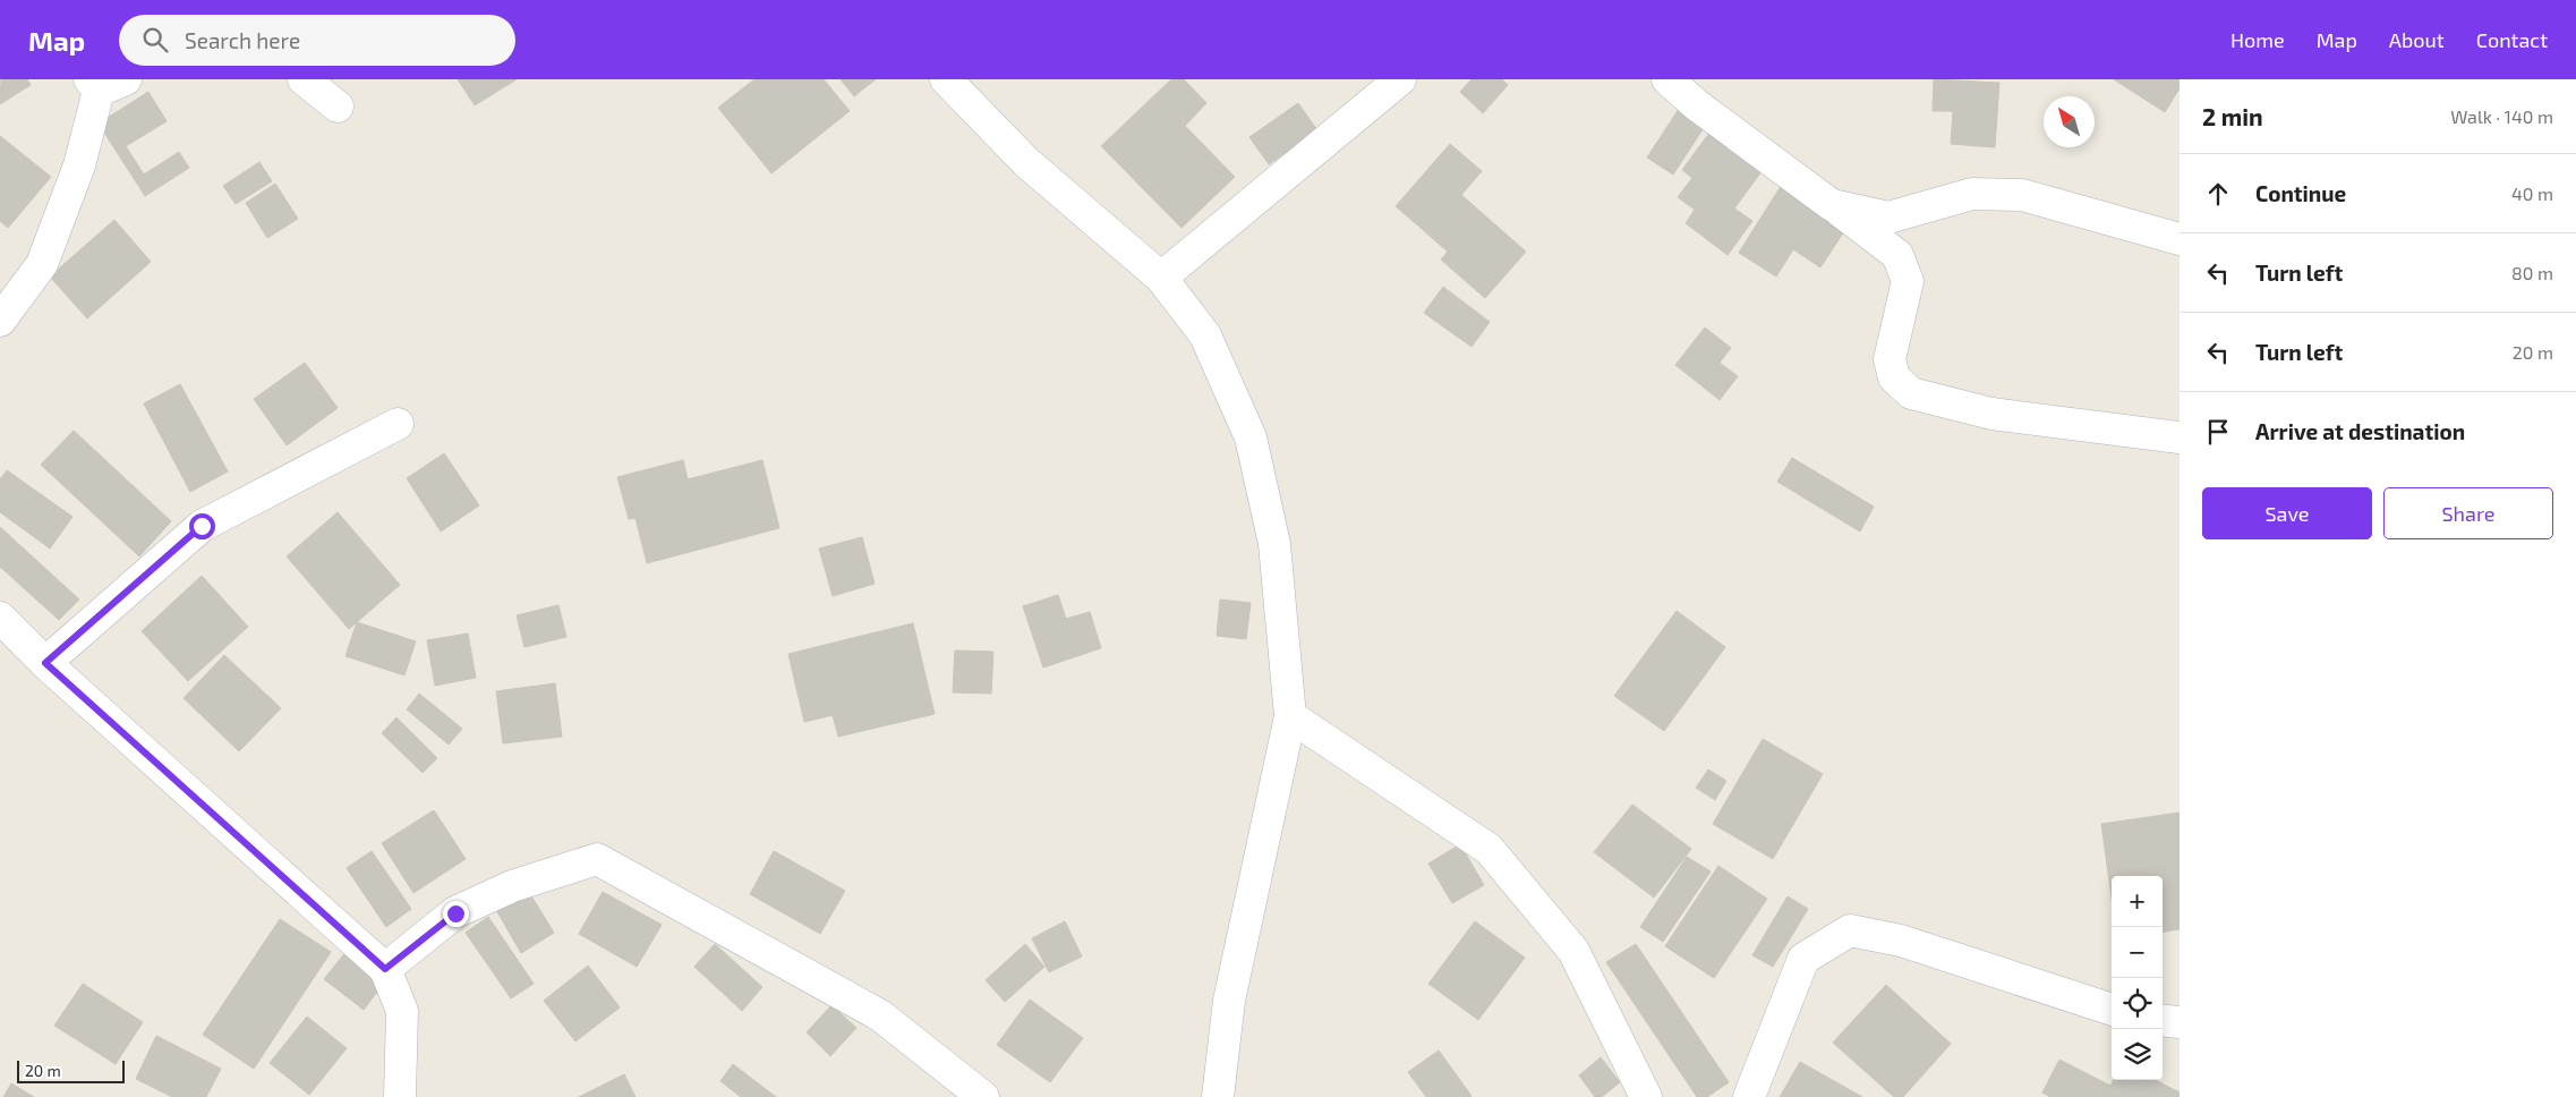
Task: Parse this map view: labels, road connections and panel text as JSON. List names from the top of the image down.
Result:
{
  "scale_bar": "20 m",
  "north": "top left",
  "page": {
    "header": "Map",
    "search": "Search here",
    "nav": [
      "Home",
      "Map",
      "About",
      "Contact"
    ],
    "heading": ["2 min", "Walk · 140 m"],
    "list": [
      ["Continue", "40 m"],
      ["Turn left", "80 m"],
      ["Turn left", "20 m"],
      "Arrive at destination"
    ],
    "buttons": ["Save", "Share"],
    "map_buttons": ["+", "−"],
    "scale": "20 m"
  }
}
